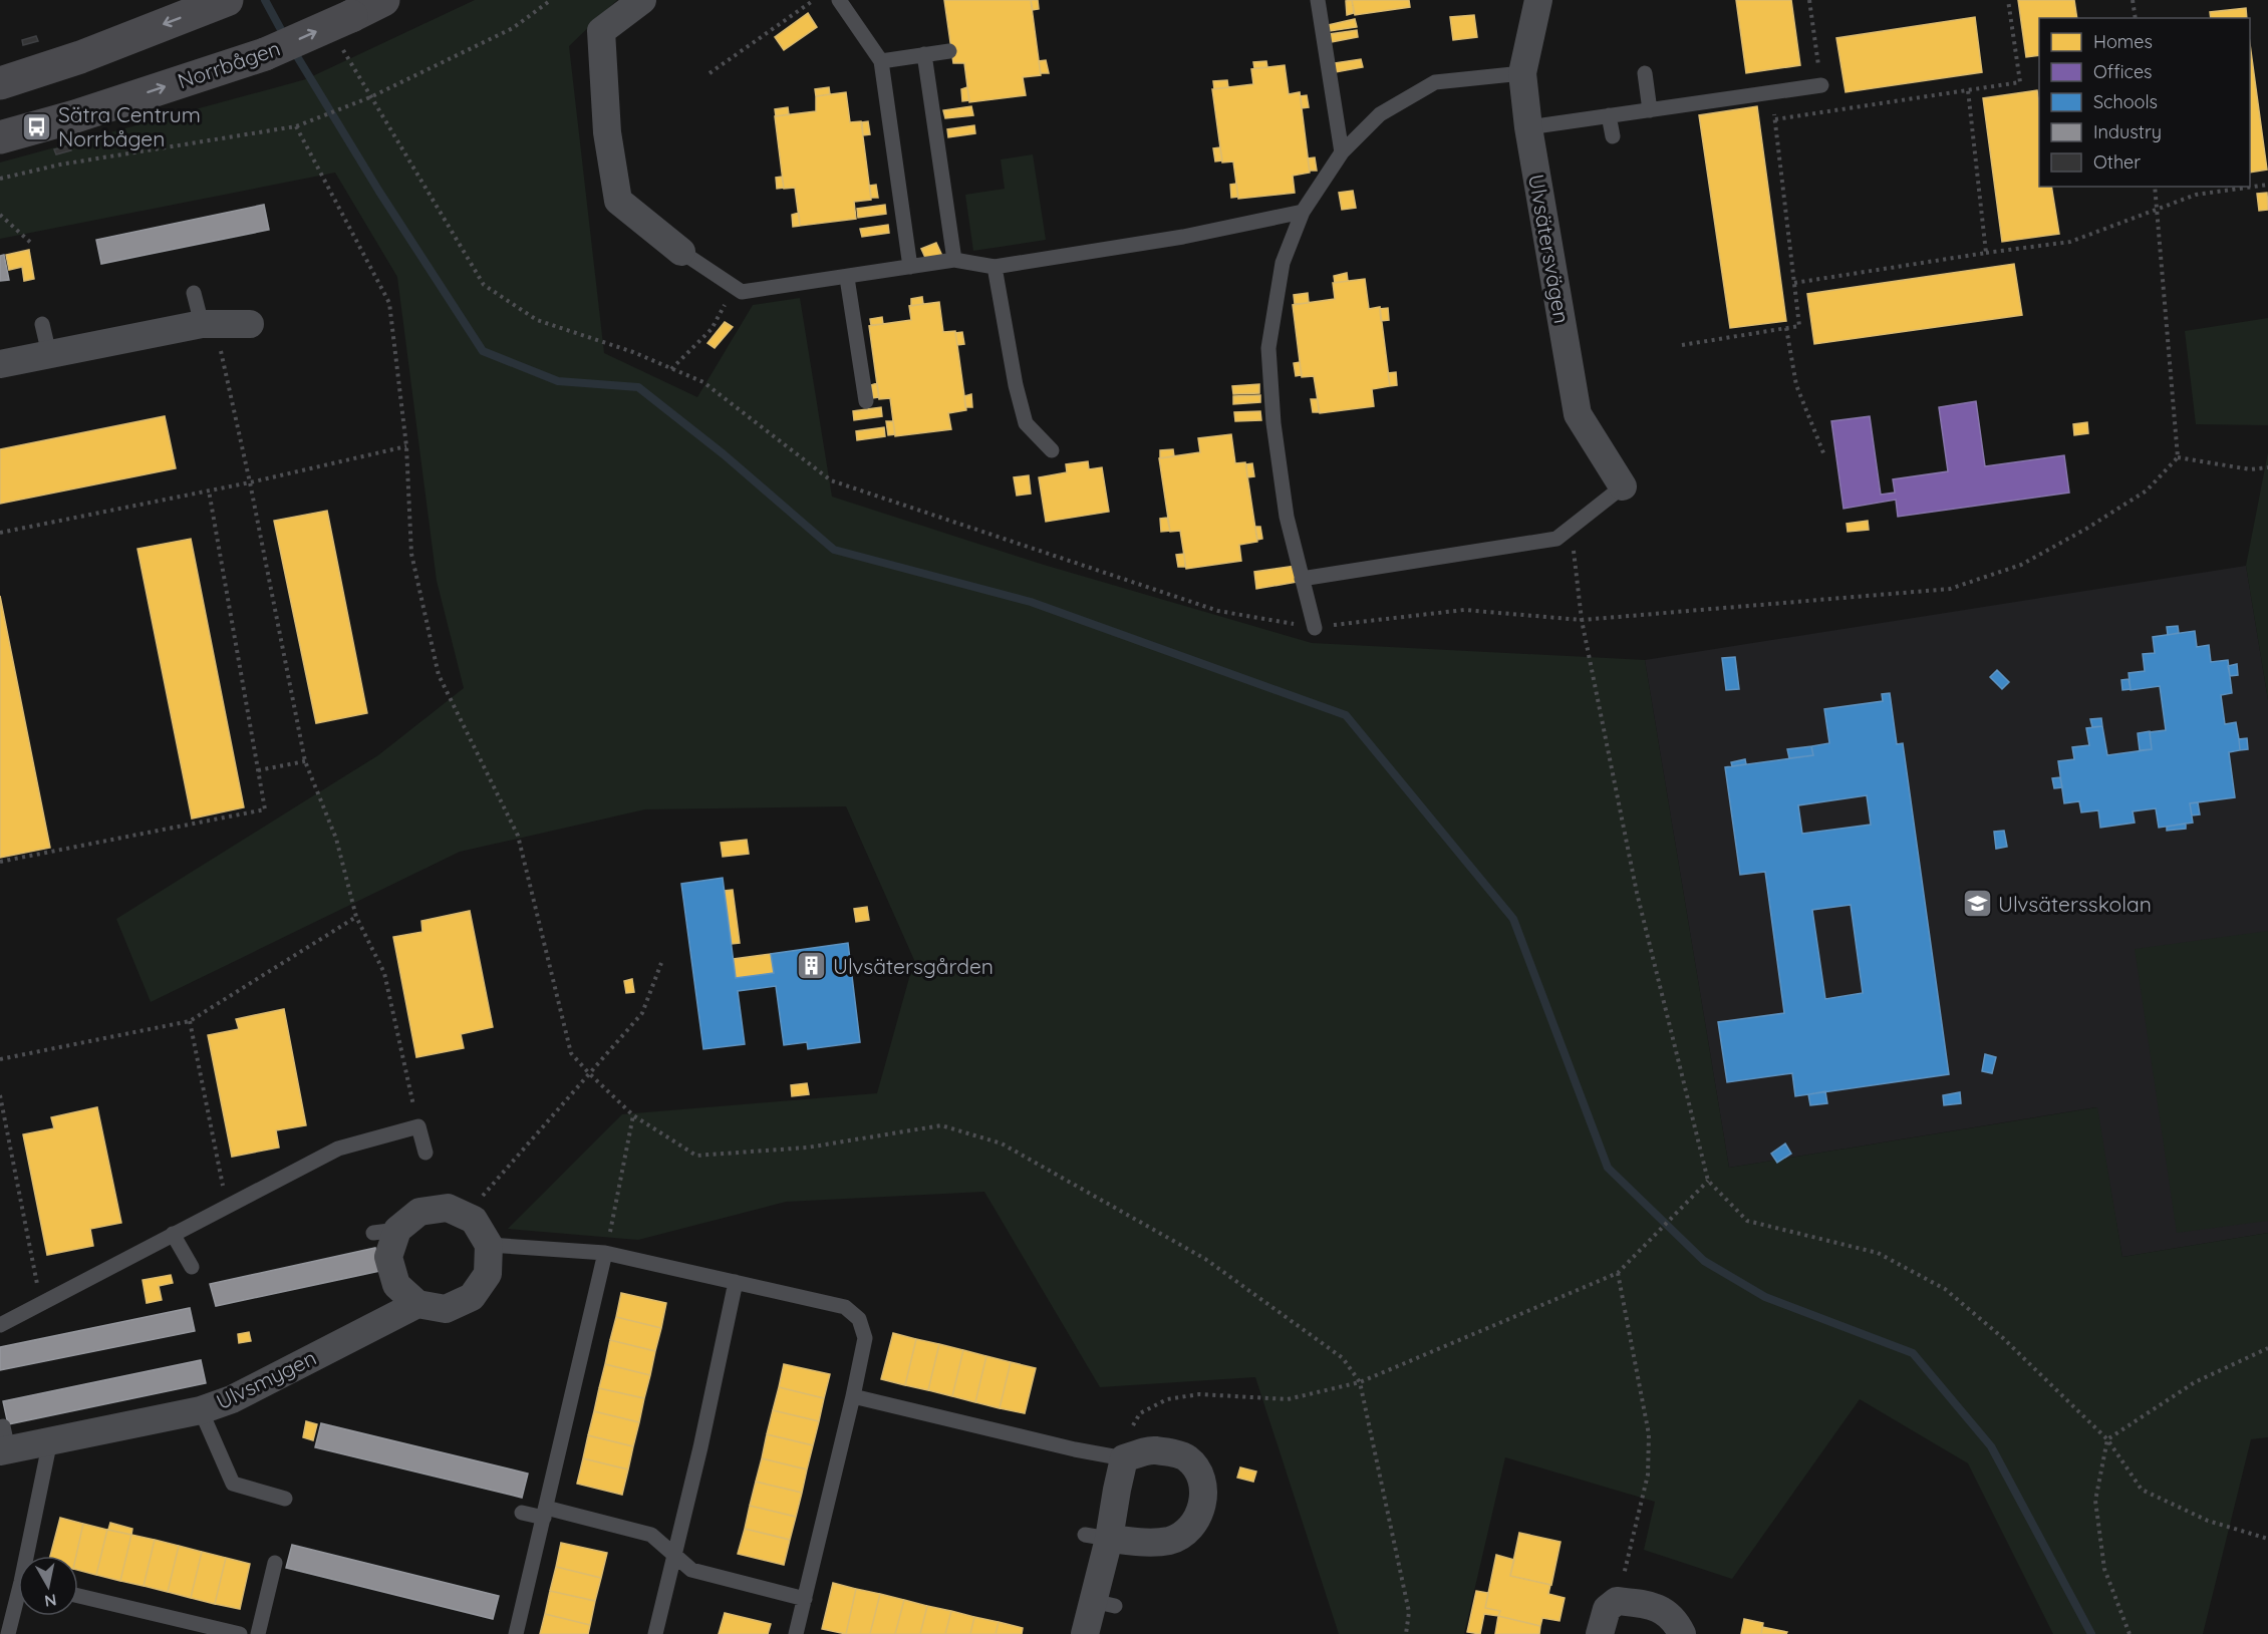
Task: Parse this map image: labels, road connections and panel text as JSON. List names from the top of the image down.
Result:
{
  "streets": {
    "street": ["Norrbågen", "Ulvsätersvägen", "Ulvsmygen"]
  },
  "places": {
    "bus stop": ["Sätra Centrum Norrbågen"],
    "school or university": ["Ulvsätersskolan"],
    "building": ["Ulvsätersgården"]
  },
  "legend": [
    "Homes",
    "Offices",
    "Schools",
    "Industry",
    "Other"
  ],
  "north": "bottom"
}
